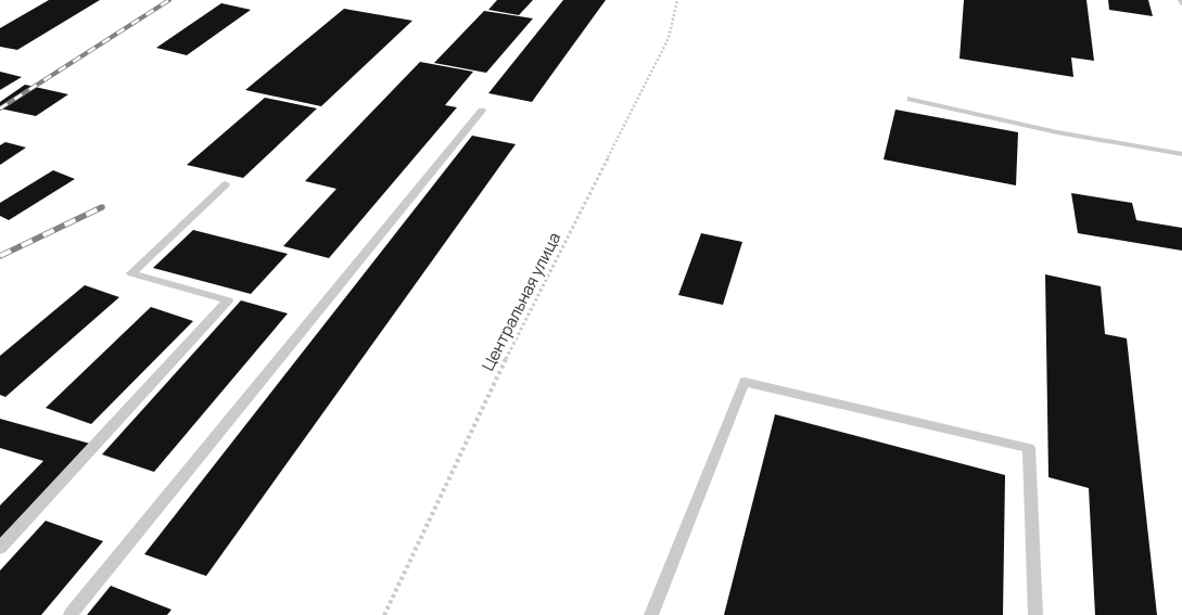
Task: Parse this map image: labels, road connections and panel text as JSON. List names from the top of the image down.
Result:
{
  "streets": {
    "path": ["Центральная улица"]
  }
}
